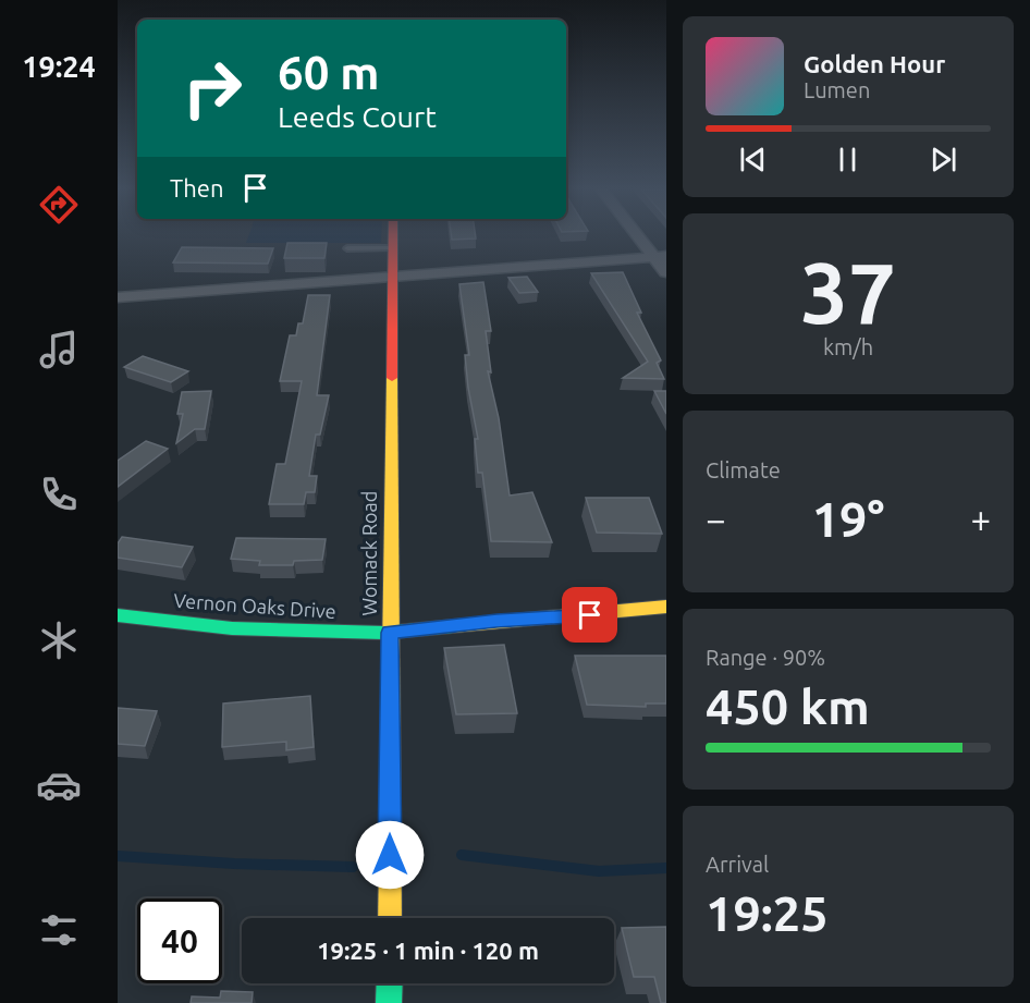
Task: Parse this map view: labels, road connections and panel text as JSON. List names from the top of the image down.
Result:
{
  "streets": {
    "street": ["Womack Road", "Vernon Oaks Drive"]
  },
  "crossings": [
    ["Womack Road", "Vernon Oaks Drive"]
  ],
  "page": {
    "tabs": "19:24",
    "turn": ["60 m", "Leeds Court"],
    "song": ["Golden Hour", "Lumen"],
    "then": "Then",
    "tile": [
      ["37", "km/h"],
      "Climate",
      ["Range · 90%", "450 km"],
      ["Arrival", "19:25"]
    ],
    "heat": ["−", "19°", "+"],
    "limit": "40",
    "trip": "19:25 · 1 min · 120 m"
  }
}
